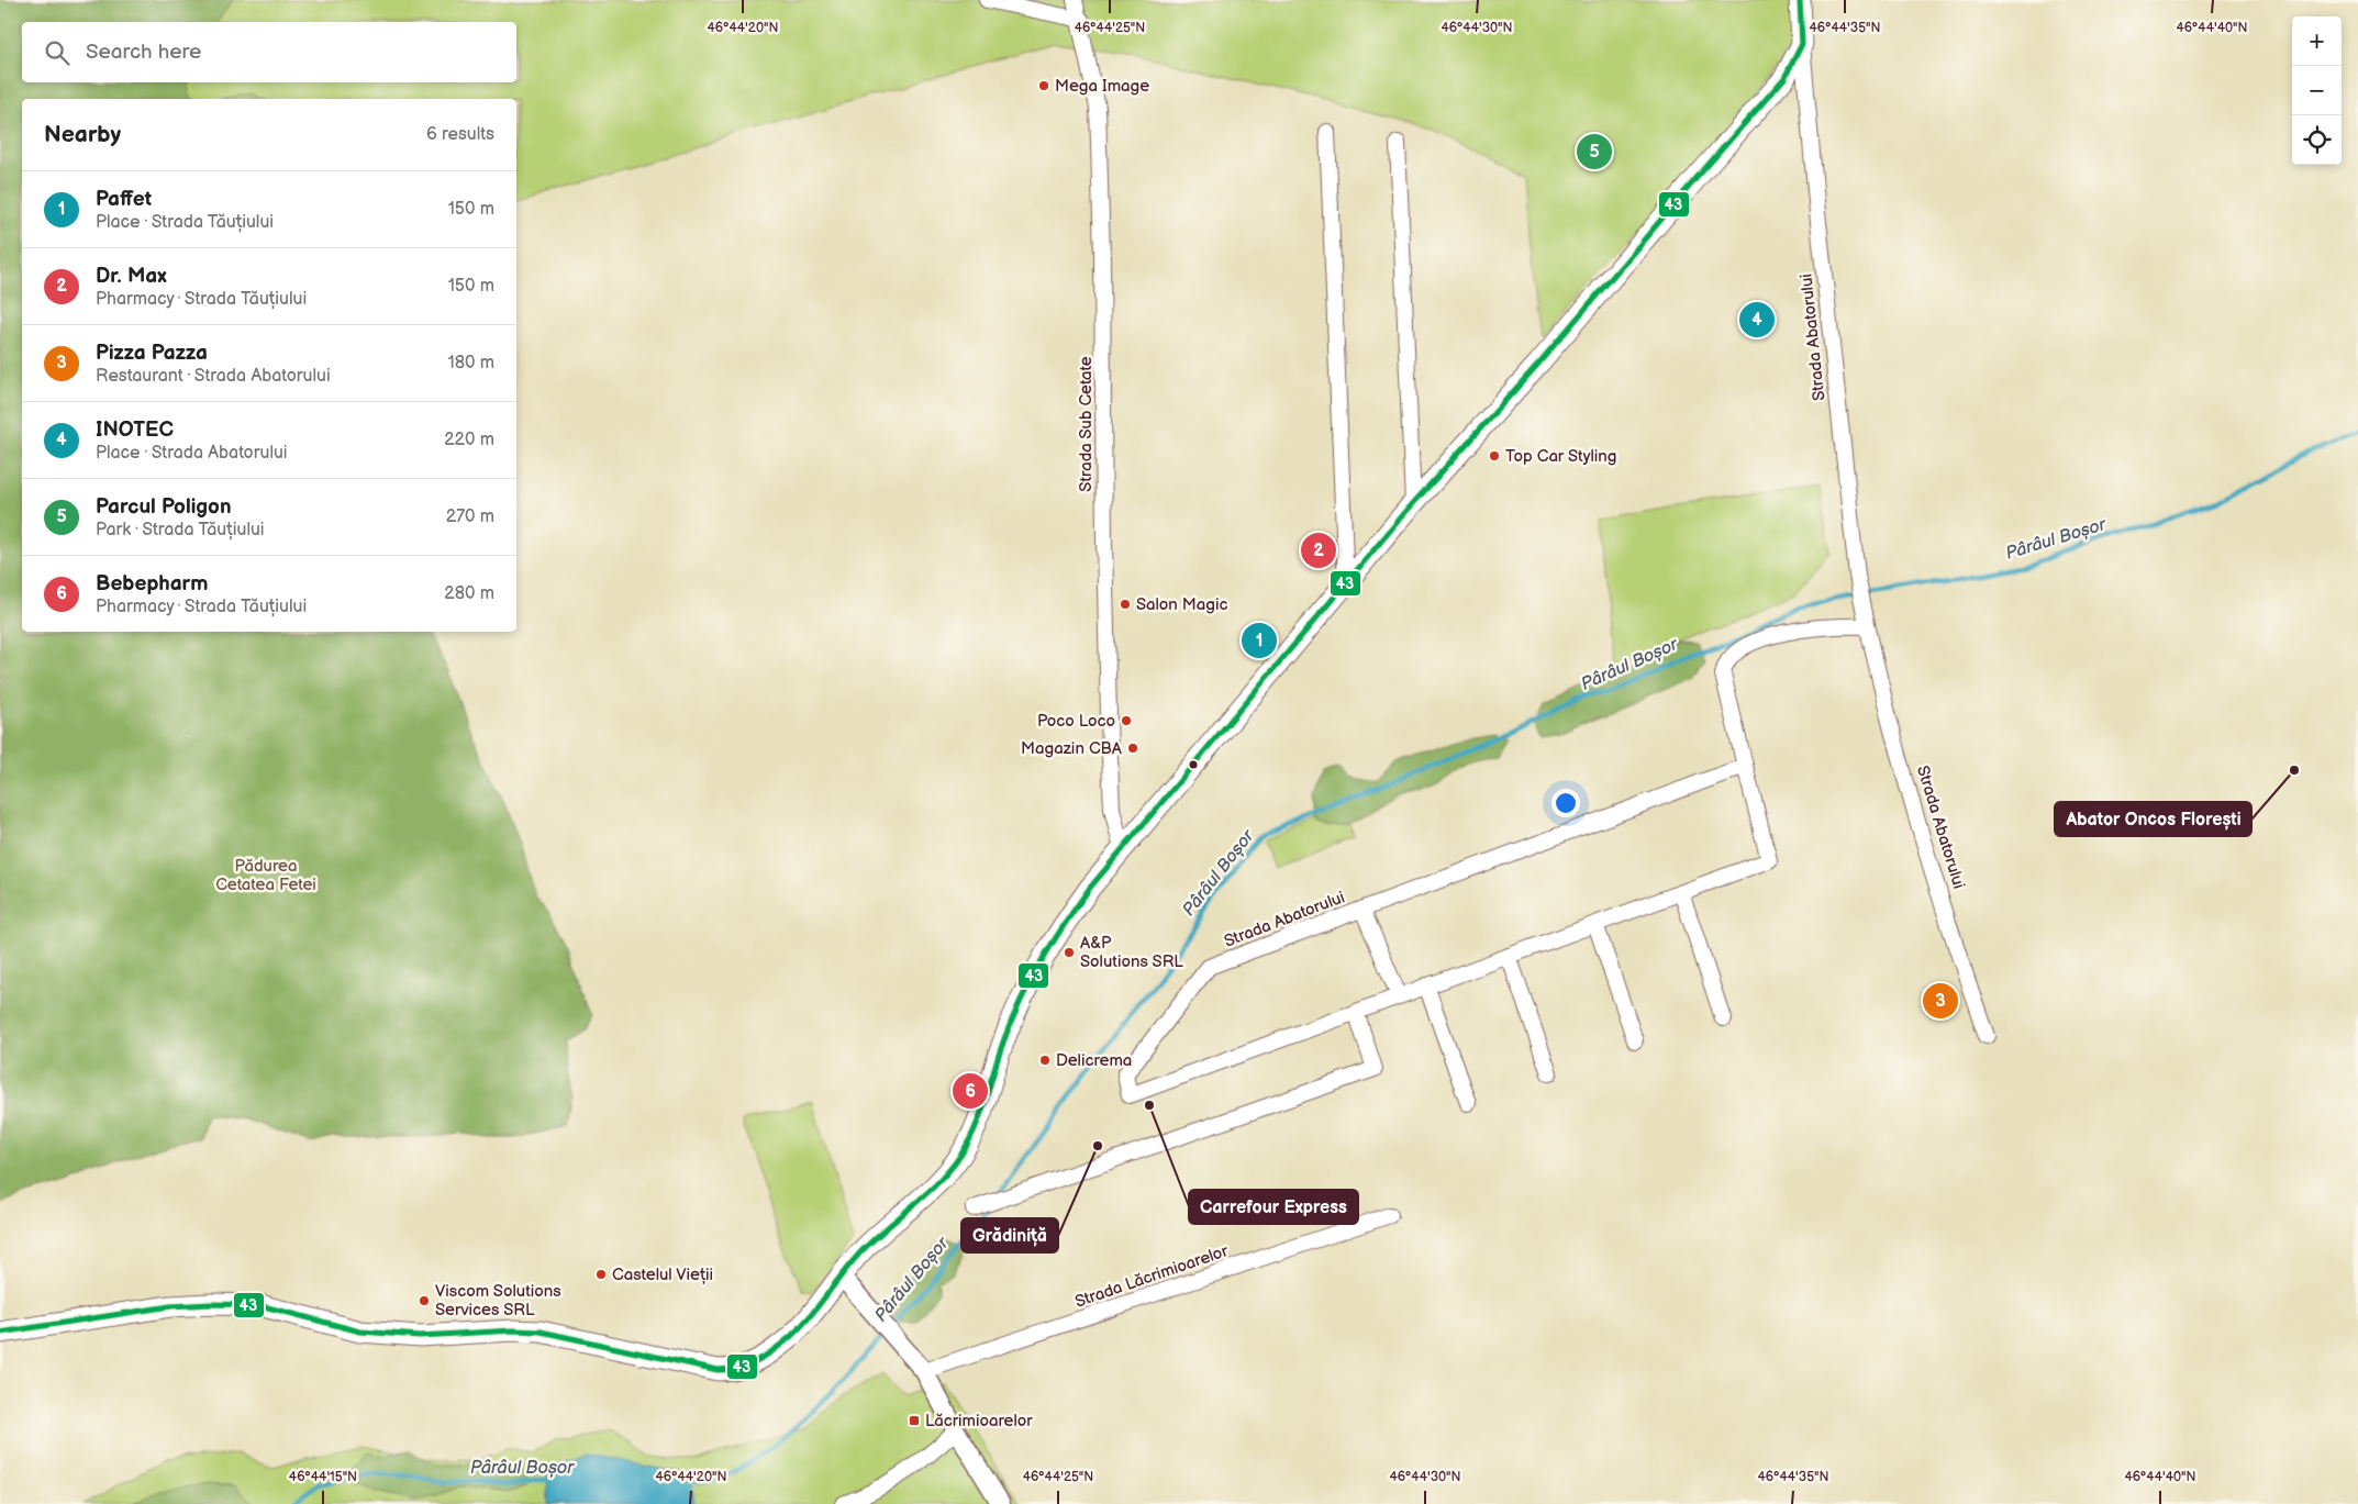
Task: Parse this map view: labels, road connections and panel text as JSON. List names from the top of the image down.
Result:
{
  "streets": {
    "street": ["Strada Abatorului", "Strada Sub Cetate", "Strada Lăcrimioarelor"]
  },
  "water": ["Pârâul Boșor"],
  "parks": ["Pădurea Cetatea Fetei"],
  "places": {
    "other": [
      "Mega Image",
      "Top Car Styling",
      "Salon Magic",
      "Poco Loco",
      "Magazin CBA",
      "Abator Oncos Florești",
      "A&P Solutions SRL",
      "Delicrema",
      "Carrefour Express",
      "Grădiniță",
      "Castelul Vieții",
      "Viscom Solutions Services SRL"
    ],
    "transit": ["Lăcrimioarelor"]
  },
  "lines": ["transit line 43"],
  "page": {
    "map_buttons": ["+", "−"],
    "search": "Search here",
    "heading": ["Nearby", "6 results"],
    "pins": [
      "5",
      "4",
      "2",
      "1",
      "3",
      "6"
    ],
    "list": [
      {
        "mark": "1",
        "name": "Paffet",
        "note": "Place · Strada Tăuțiului",
        "value": "150 m"
      },
      {
        "mark": "2",
        "name": "Dr. Max",
        "note": "Pharmacy · Strada Tăuțiului",
        "value": "150 m"
      },
      {
        "mark": "3",
        "name": "Pizza Pazza",
        "note": "Restaurant · Strada Abatorului",
        "value": "180 m"
      },
      {
        "mark": "4",
        "name": "INOTEC",
        "note": "Place · Strada Abatorului",
        "value": "220 m"
      },
      {
        "mark": "5",
        "name": "Parcul Poligon",
        "note": "Park · Strada Tăuțiului",
        "value": "270 m"
      },
      {
        "mark": "6",
        "name": "Bebepharm",
        "note": "Pharmacy · Strada Tăuțiului",
        "value": "280 m"
      }
    ]
  },
  "coordinates": [
    "46°44'20\"N",
    "46°44'25\"N",
    "46°44'30\"N",
    "46°44'35\"N",
    "46°44'40\"N",
    "46°44'15\"N"
  ]
}
